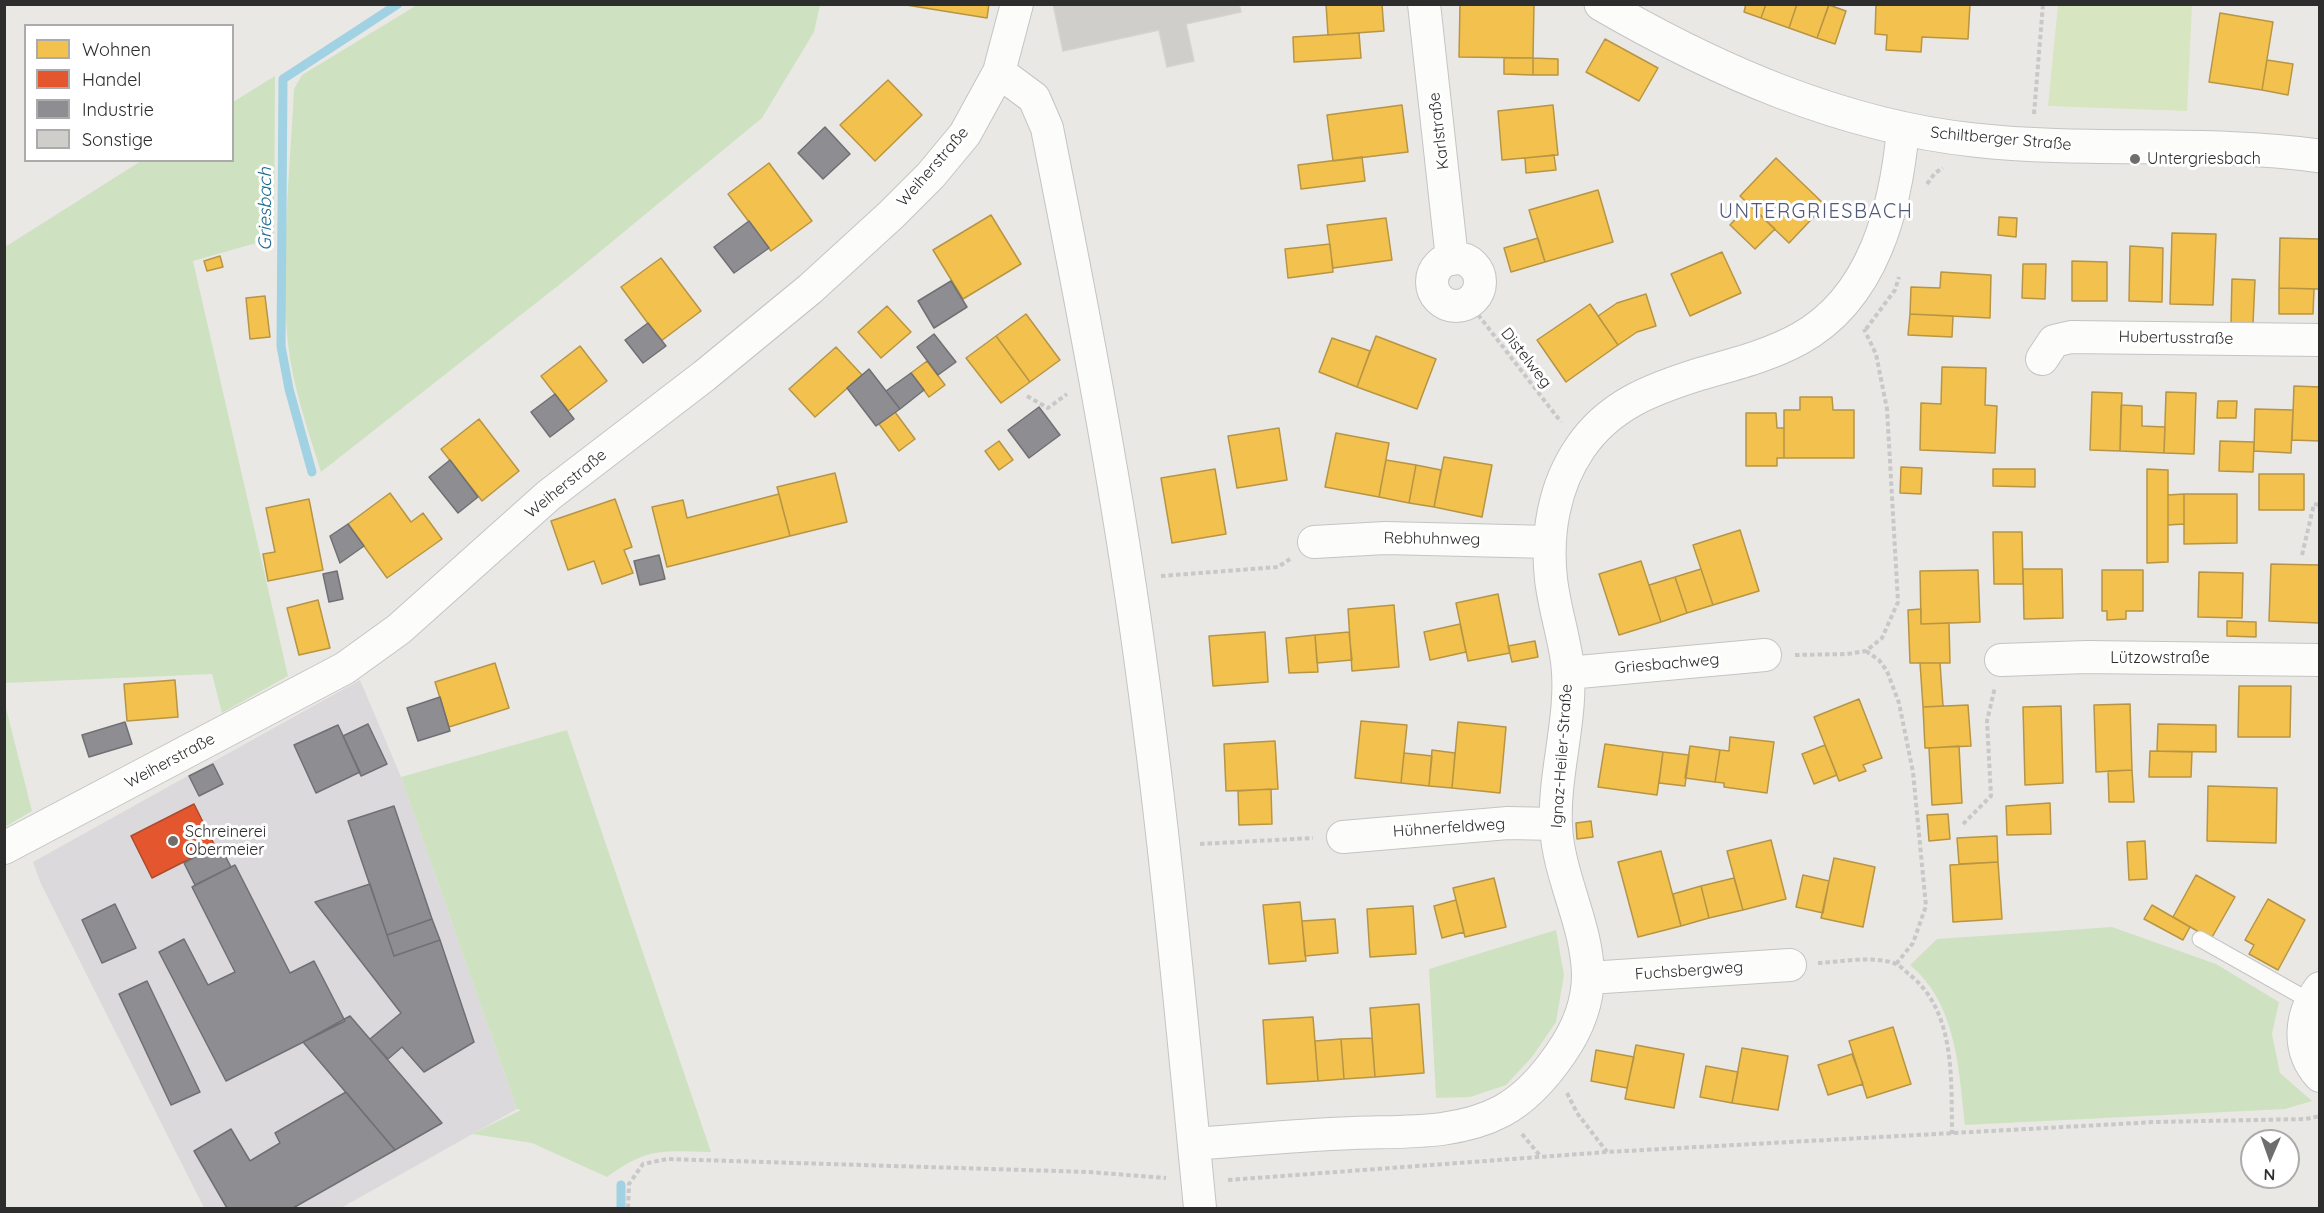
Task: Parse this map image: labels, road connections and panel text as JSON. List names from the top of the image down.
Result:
{
  "streets": {
    "main road": ["Schiltberger Straße"],
    "street": [
      "Karlstraße",
      "Weiherstraße",
      "Hubertusstraße",
      "Rebhuhnweg",
      "Lützowstraße",
      "Griesbachweg",
      "Ignaz-Heiler-Straße",
      "Hühnerfeldweg",
      "Fuchsbergweg"
    ],
    "path": ["Distelweg"]
  },
  "crossings": [
    ["Karlstraße", "Distelweg"],
    ["Schiltberger Straße", "Ignaz-Heiler-Straße"],
    ["Rebhuhnweg", "Ignaz-Heiler-Straße"],
    ["Griesbachweg", "Ignaz-Heiler-Straße"],
    ["Ignaz-Heiler-Straße", "Hühnerfeldweg"],
    ["Ignaz-Heiler-Straße", "Fuchsbergweg"]
  ],
  "districts": ["UNTERGRIESBACH"],
  "water": ["Griesbach"],
  "places": ["Untergriesbach", "Schreinerei Obermeier"],
  "legend": [
    "Wohnen",
    "Handel",
    "Industrie",
    "Sonstige"
  ],
  "north": "bottom"
}
